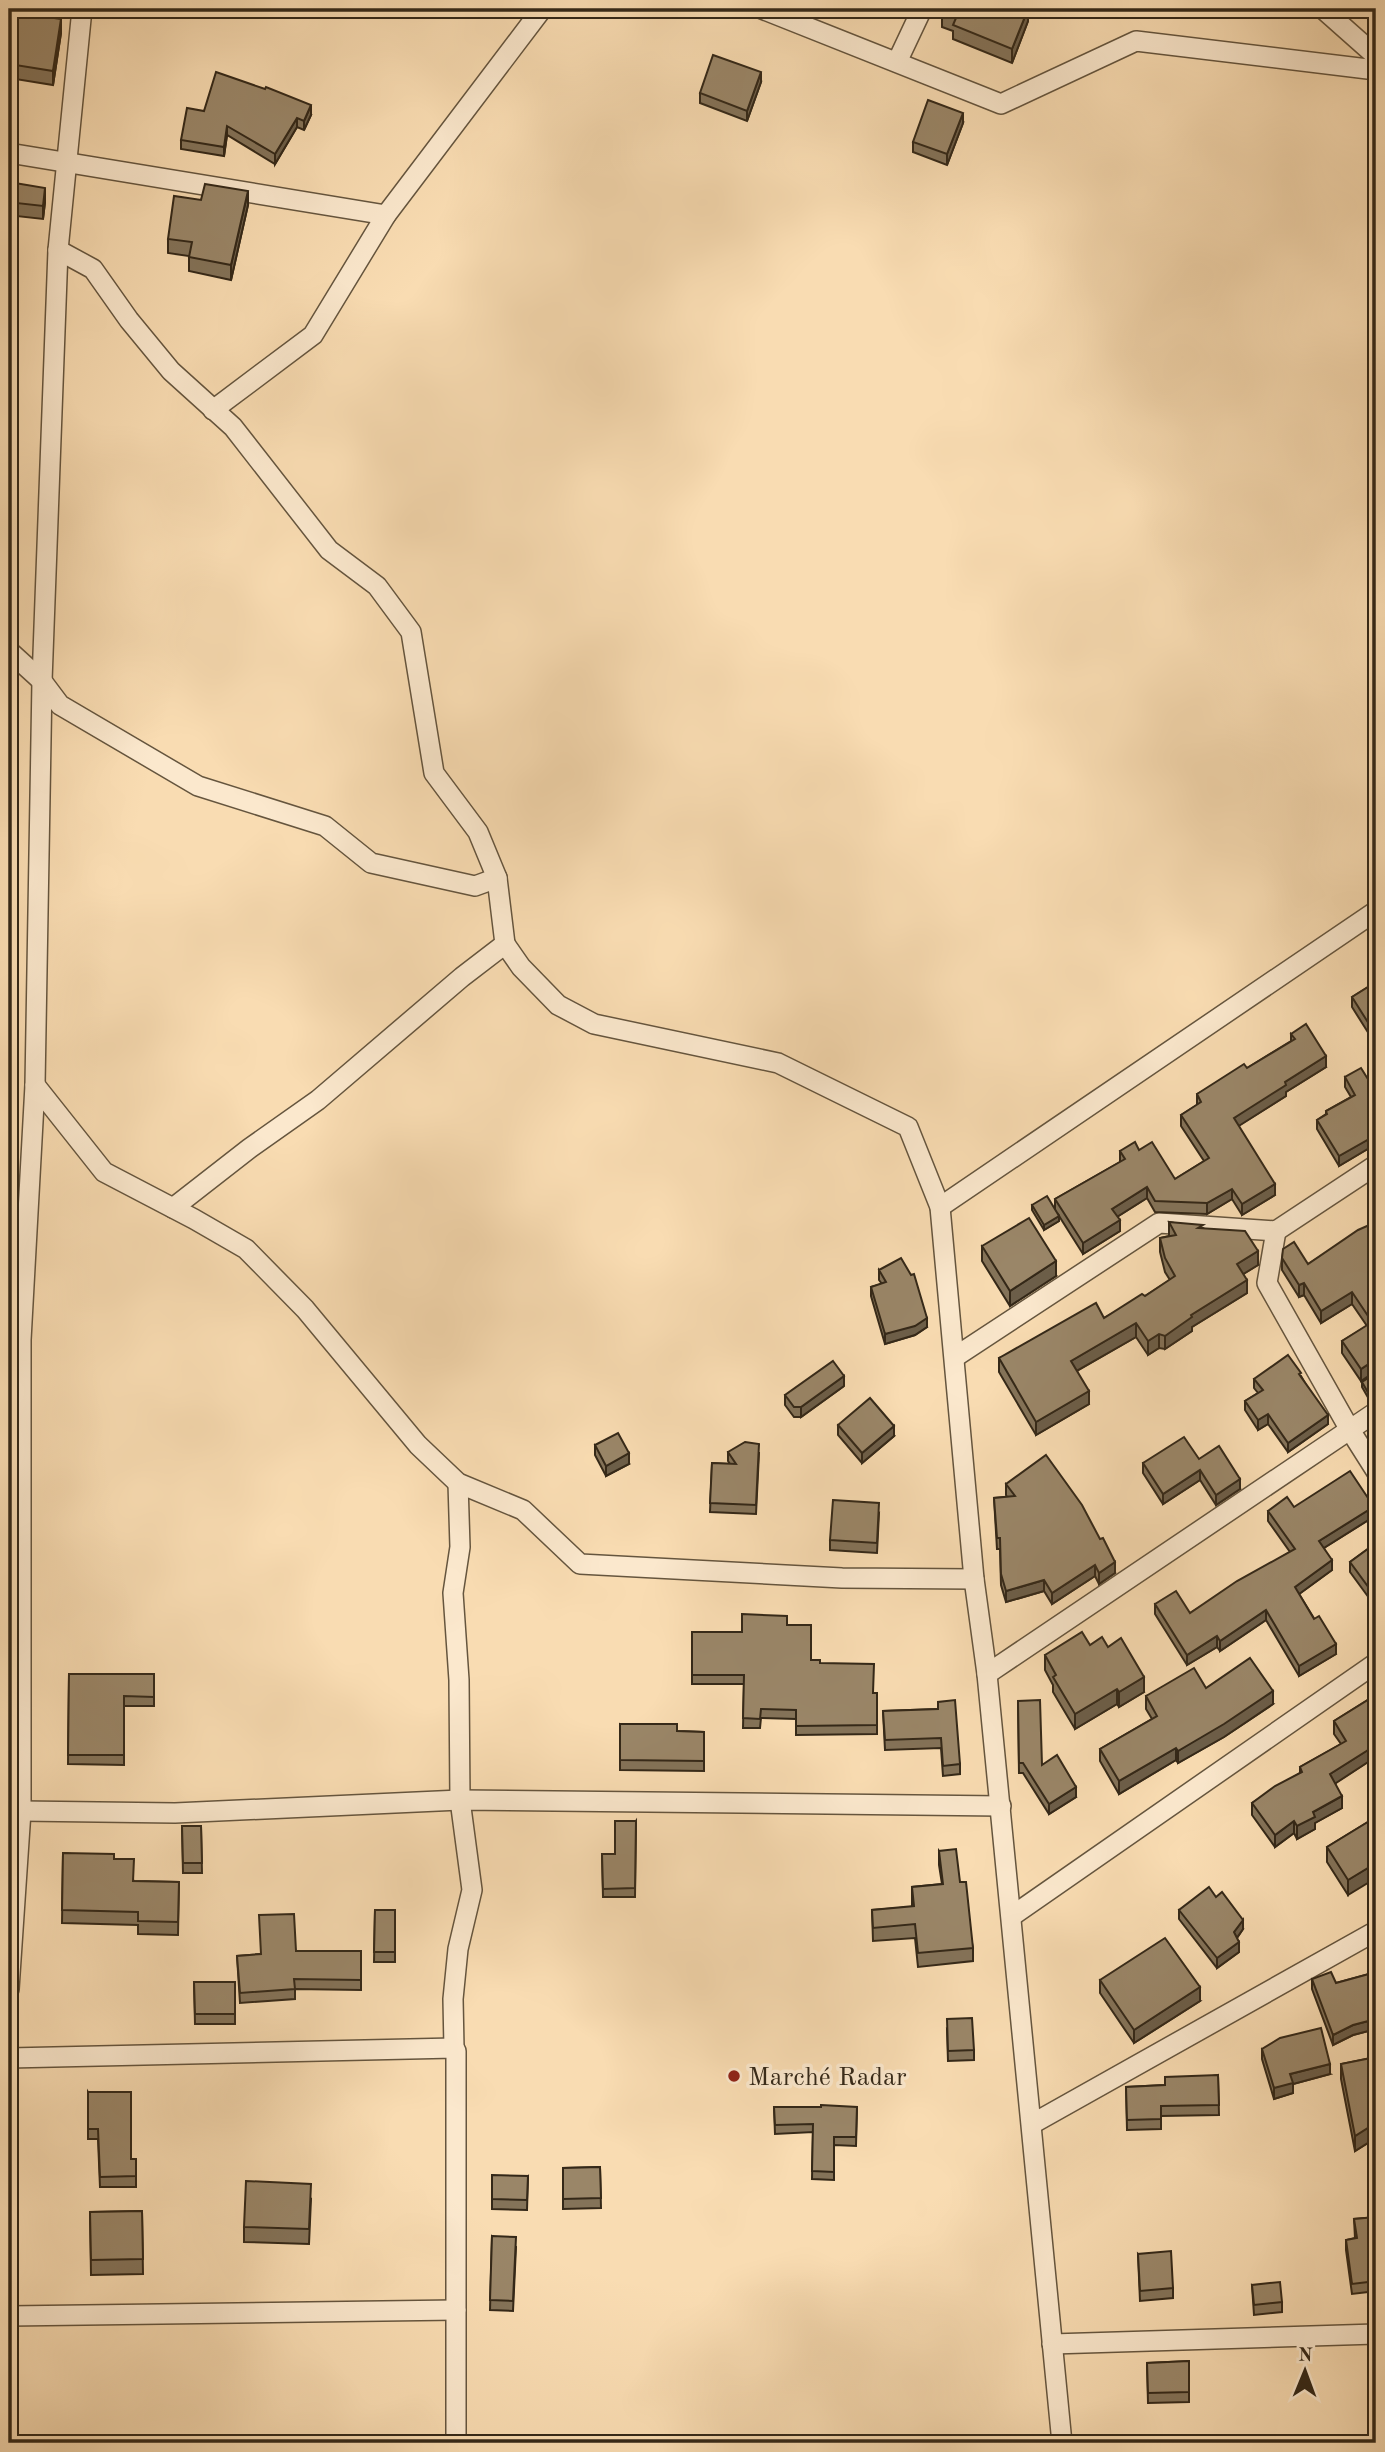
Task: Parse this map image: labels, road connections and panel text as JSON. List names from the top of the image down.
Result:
{
  "places": ["Marché Radar"],
  "north": "top"
}
